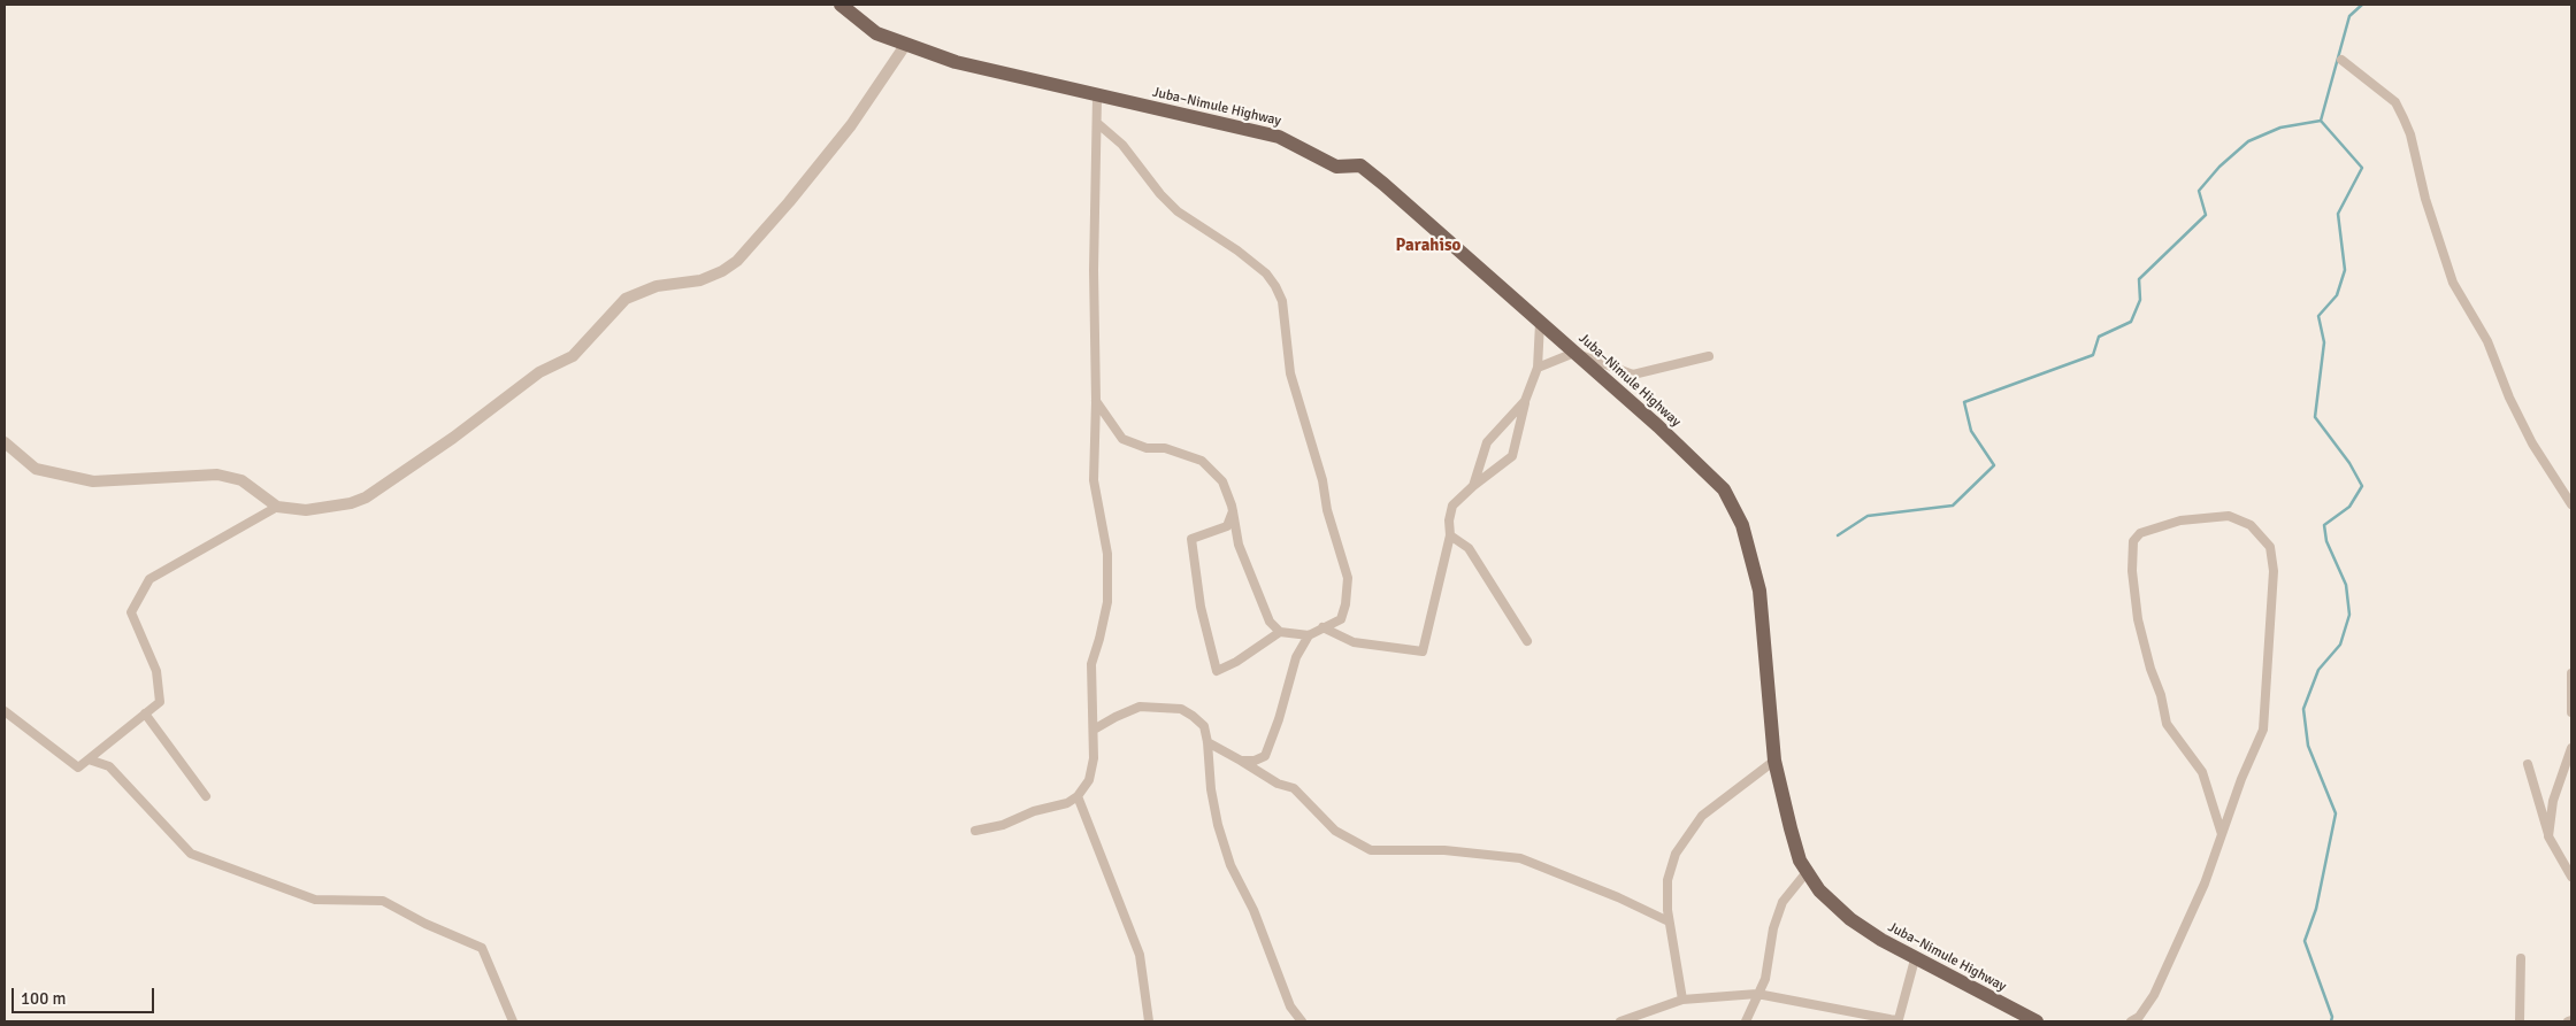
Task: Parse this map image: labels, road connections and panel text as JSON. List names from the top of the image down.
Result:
{
  "streets": {
    "main road": ["Juba–Nimule Highway"]
  },
  "districts": ["Parahiso"],
  "scale_bar": "100 m"
}
